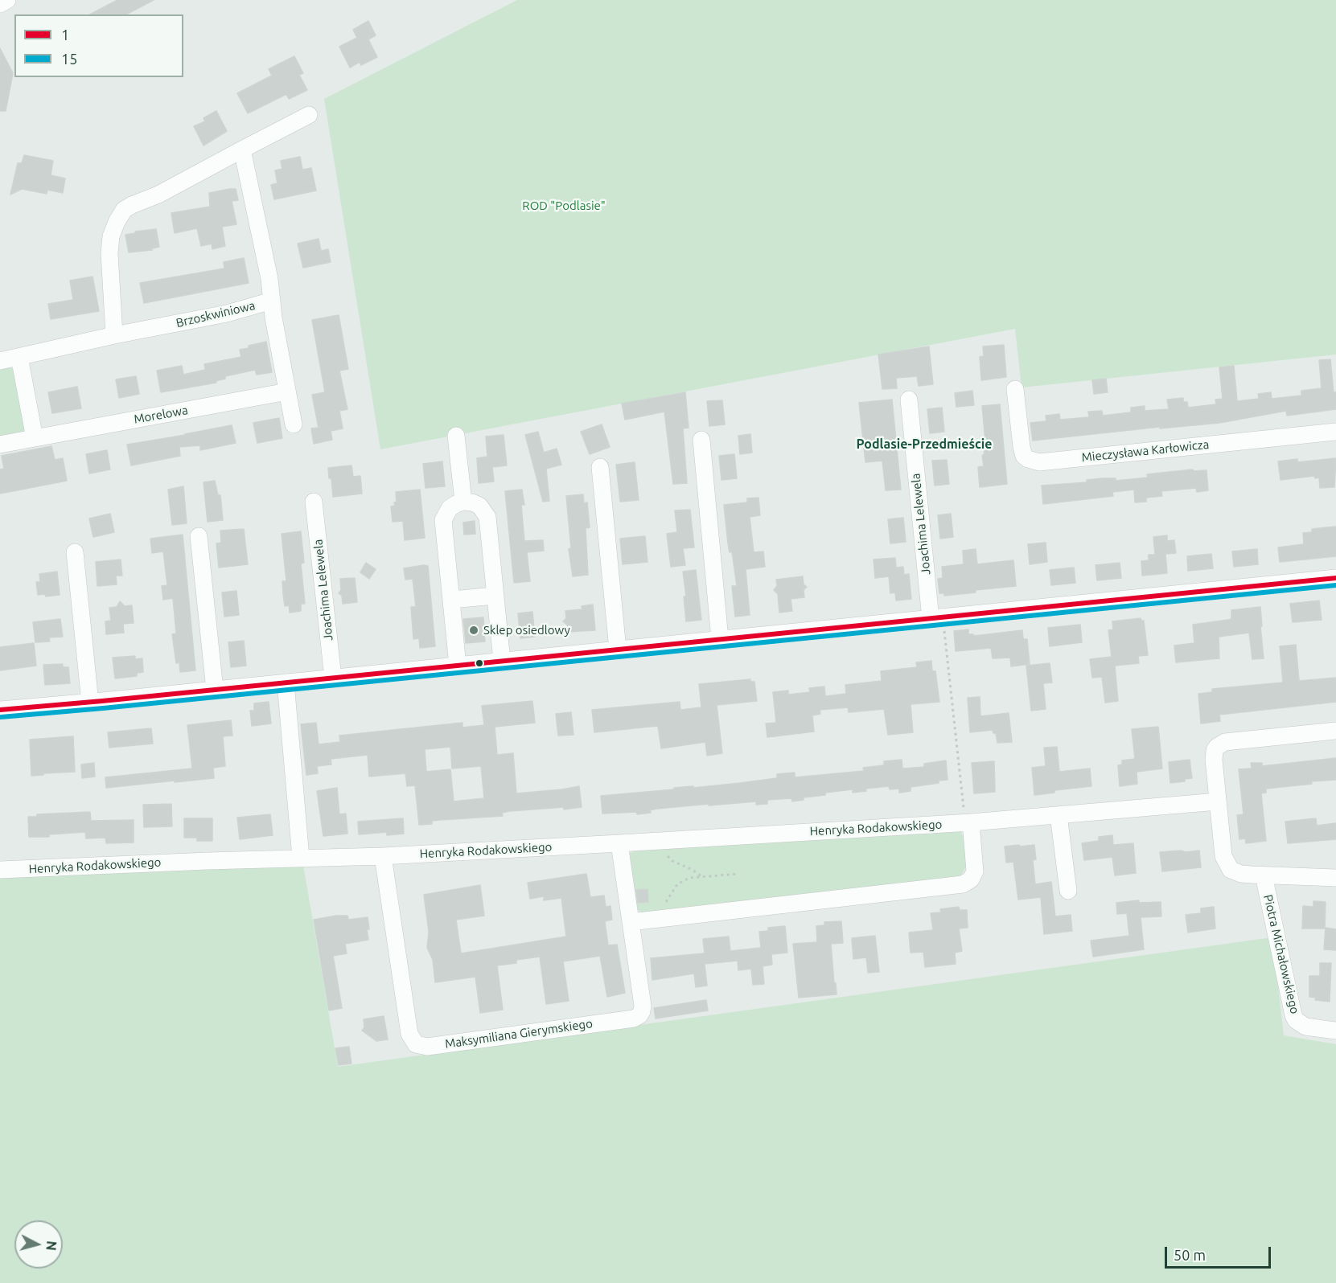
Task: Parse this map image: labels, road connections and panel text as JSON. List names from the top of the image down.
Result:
{
  "streets": {
    "street": [
      "Brzoskwiniowa",
      "Morelowa",
      "Mieczysława Karłowicza",
      "Joachima Lelewela",
      "Henryka Rodakowskiego",
      "Piotra Michałowskiego",
      "Maksymiliana Gierymskiego"
    ]
  },
  "crossings": [
    ["Henryka Rodakowskiego", "Piotra Michałowskiego"],
    ["Henryka Rodakowskiego", "Maksymiliana Gierymskiego"]
  ],
  "districts": ["Podlasie-Przedmieście"],
  "parks": ["ROD \"Podlasie\""],
  "places": ["Sklep osiedlowy"],
  "lines": ["transit line 1", "transit line 15"],
  "legend": ["1", "15"],
  "scale_bar": "50 m",
  "north": "right"
}
